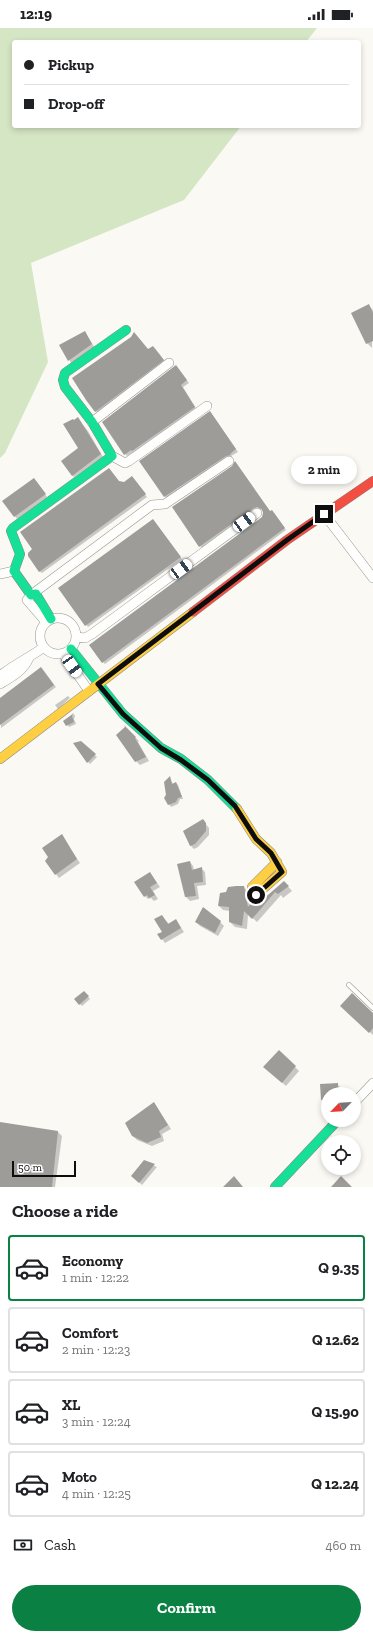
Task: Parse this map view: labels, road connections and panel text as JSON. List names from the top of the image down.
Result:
{
  "scale_bar": "50 m",
  "north": "bottom left",
  "page": {
    "status": "12:19",
    "banner": ["Pickup", "Drop-off"],
    "bubble": "2 min",
    "scale": "50 m",
    "heading": "Choose a ride",
    "list": [
      {
        "name": "Economy",
        "note": "1 min · 12:22",
        "value": "Q 9.35"
      },
      {
        "name": "Comfort",
        "note": "2 min · 12:23",
        "value": "Q 12.62"
      },
      {
        "name": "XL",
        "note": "3 min · 12:24",
        "value": "Q 15.90"
      },
      {
        "name": "Moto",
        "note": "4 min · 12:25",
        "value": "Q 12.24"
      }
    ],
    "pay": ["Cash", "460 m"],
    "buttons": "Confirm"
  }
}
